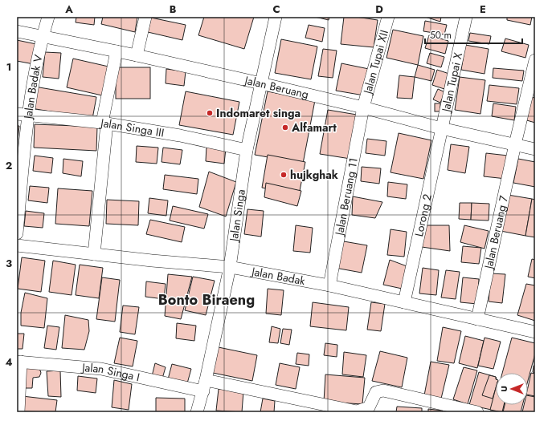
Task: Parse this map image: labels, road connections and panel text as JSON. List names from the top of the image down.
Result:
{
  "streets": {
    "street": [
      "Jalan Tupai XII",
      "Jalan Tupai X",
      "Jalan Badak V",
      "Jalan Beruang",
      "Jalan Singa III",
      "Jalan Beruang 11",
      "Jalan Singa",
      "Lorong 2",
      "Jalan Beruang 7",
      "Jalan Badak",
      "Jalan Singa I"
    ]
  },
  "crossings": [
    ["Jalan Tupai XII", "Jalan Beruang"],
    ["Jalan Tupai XII", "Jalan Beruang 11"],
    ["Jalan Tupai X", "Jalan Beruang"],
    ["Jalan Tupai X", "Lorong 2"],
    ["Jalan Badak V", "Jalan Beruang"],
    ["Jalan Badak V", "Jalan Singa III"],
    ["Jalan Beruang", "Jalan Beruang 11"],
    ["Jalan Beruang", "Jalan Singa"],
    ["Jalan Beruang", "Lorong 2"],
    ["Jalan Beruang", "Jalan Beruang 7"],
    ["Jalan Singa III", "Jalan Singa"],
    ["Jalan Beruang 11", "Jalan Badak"],
    ["Jalan Singa", "Jalan Badak"],
    ["Jalan Singa", "Jalan Singa I"],
    ["Lorong 2", "Jalan Badak"],
    ["Jalan Beruang 7", "Jalan Badak"]
  ],
  "districts": ["Bonto Biraeng"],
  "places": ["Indomaret singa", "Alfamart", "hujkghak"],
  "scale_bar": "50 m",
  "north": "left",
  "grid": {
    "columns": [
      "A",
      "B",
      "C",
      "D",
      "E"
    ],
    "rows": [
      "1",
      "2",
      "3",
      "4"
    ]
  }
}
